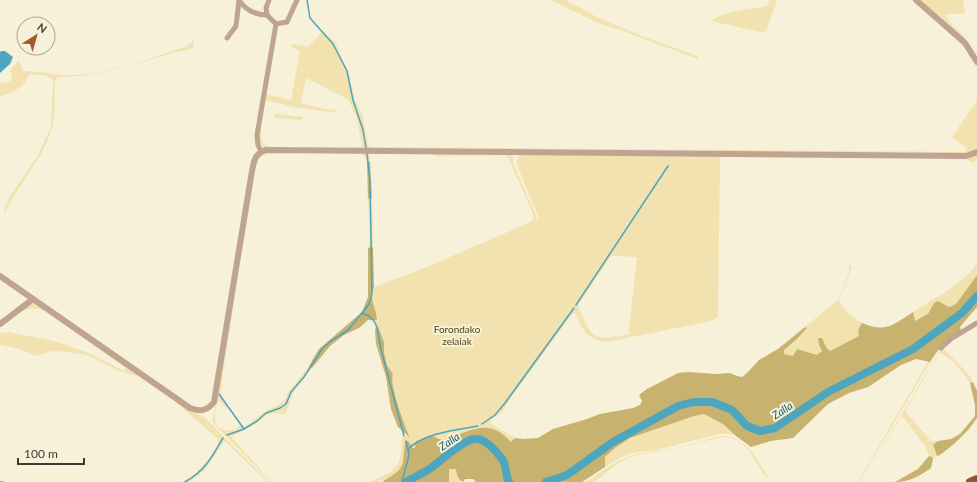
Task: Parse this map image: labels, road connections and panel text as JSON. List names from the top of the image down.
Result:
{
  "water": ["Zalla"],
  "parks": ["Forondako zelaiak"],
  "scale_bar": "100 m",
  "north": "top right"
}
